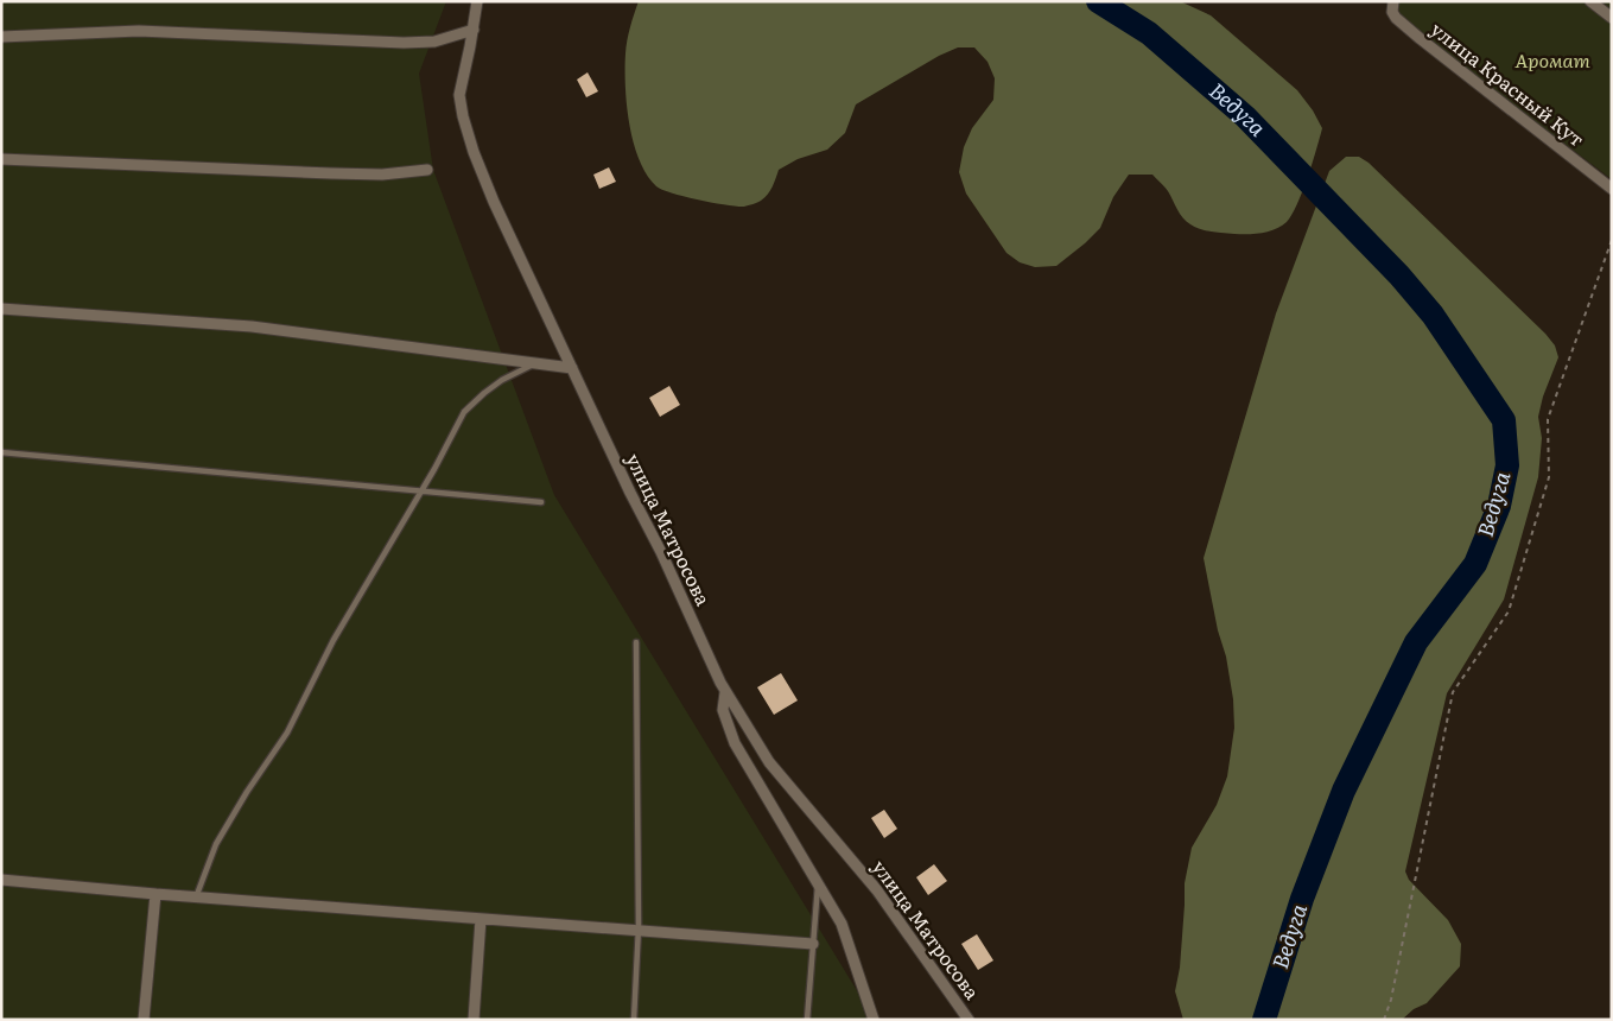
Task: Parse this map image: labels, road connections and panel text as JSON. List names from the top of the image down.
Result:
{
  "streets": {
    "street": ["улица Красный Кут", "улица Матросова"]
  },
  "water": ["Ведуга"],
  "parks": ["Аромат"]
}
